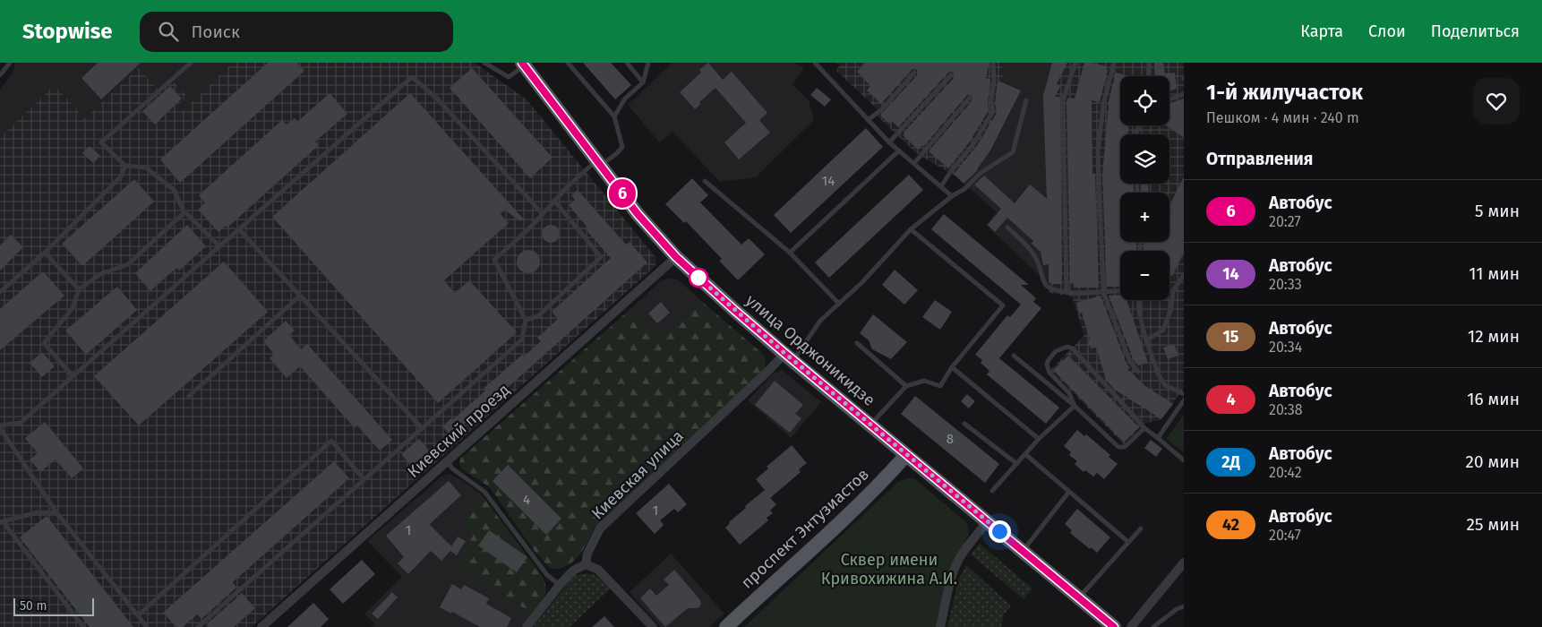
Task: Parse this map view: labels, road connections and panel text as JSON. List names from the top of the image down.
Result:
{
  "streets": {
    "main road": ["улица Орджоникидзе", "проспект Энтузиастов"],
    "street": ["Киевский проезд", "Киевская улица"]
  },
  "crossings": [
    ["улица Орджоникидзе", "Киевский проезд"],
    ["улица Орджоникидзе", "Киевская улица"],
    ["улица Орджоникидзе", "проспект Энтузиастов"]
  ],
  "parks": ["Сквер имени Кривохижина А.И."],
  "lines": ["bus line 6"],
  "house_numbers": [
    "14",
    "8",
    "4",
    "1",
    "1"
  ],
  "scale_bar": "50 m",
  "page": {
    "header": "Stopwise",
    "search": "Поиск",
    "nav": ["Карта", "Слои", "Поделиться"],
    "on_map": "6",
    "heading": [
      ["1-й жилучасток", "Пешком · 4 мин · 240 m"],
      "Отправления"
    ],
    "map_buttons": ["+", "−"],
    "list": [
      {
        "mark": "6",
        "name": "Автобус",
        "note": "20:27",
        "value": "5 мин"
      },
      {
        "mark": "14",
        "name": "Автобус",
        "note": "20:33",
        "value": "11 мин"
      },
      {
        "mark": "15",
        "name": "Автобус",
        "note": "20:34",
        "value": "12 мин"
      },
      {
        "mark": "4",
        "name": "Автобус",
        "note": "20:38",
        "value": "16 мин"
      },
      {
        "mark": "2Д",
        "name": "Автобус",
        "note": "20:42",
        "value": "20 мин"
      },
      {
        "mark": "42",
        "name": "Автобус",
        "note": "20:47",
        "value": "25 мин"
      }
    ],
    "scale": "50 m"
  }
}
